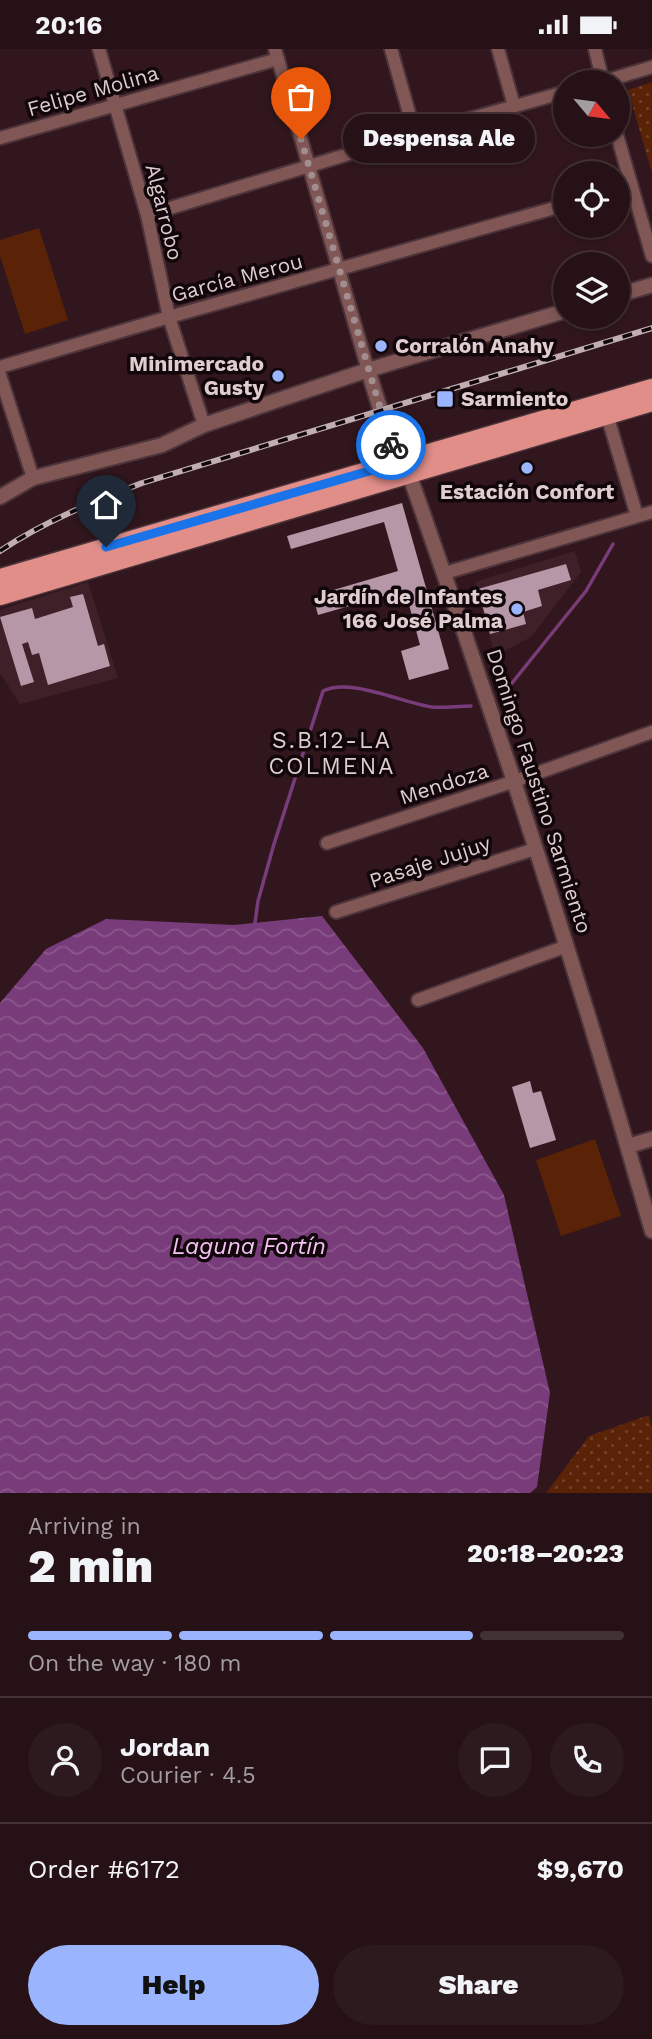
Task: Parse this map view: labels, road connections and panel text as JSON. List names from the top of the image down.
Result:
{
  "streets": {
    "street": [
      "Felipe Molina",
      "Algarrobo",
      "García Merou",
      "Mendoza",
      "Domingo Faustino Sarmiento",
      "Pasaje Jujuy"
    ]
  },
  "crossings": [
    ["Felipe Molina", "Algarrobo"],
    ["Felipe Molina", "Domingo Faustino Sarmiento"],
    ["Algarrobo", "García Merou"],
    ["García Merou", "Domingo Faustino Sarmiento"],
    ["Mendoza", "Domingo Faustino Sarmiento"],
    ["Domingo Faustino Sarmiento", "Pasaje Jujuy"]
  ],
  "districts": ["S.B.12-LA COLMENA"],
  "water": ["Laguna Fortín"],
  "places": {
    "other": [
      "Despensa Ale",
      "Corralón Anahy",
      "Minimercado Gusty",
      "Estación Confort",
      "Jardín de Infantes 166 José Palma"
    ],
    "transit": ["Sarmiento"]
  },
  "north": "bottom right",
  "page": {
    "status": "20:16",
    "bubble": "Despensa Ale",
    "heading": ["2 min", "Arriving in", "20:18–20:23"],
    "panel": [
      "Jordan",
      "Courier · 4.5",
      "Order #6172",
      "$9,670"
    ],
    "bar": "On the way · 180 m",
    "buttons": ["Help", "Share"]
  }
}
